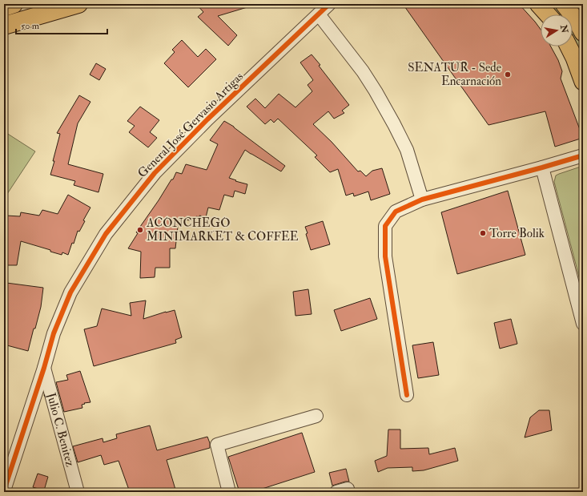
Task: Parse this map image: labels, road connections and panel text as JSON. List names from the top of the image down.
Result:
{
  "streets": {
    "street": ["General José Gervasio Artigas", "Julio C. Benitez"]
  },
  "crossings": [
    ["General José Gervasio Artigas", "Julio C. Benitez"]
  ],
  "places": ["SENATUR - Sede Encarnación", "ACONCHEGO MINIMARKET & COFFEE", "Torre Bolik"],
  "scale_bar": "50 m",
  "north": "right"
}
